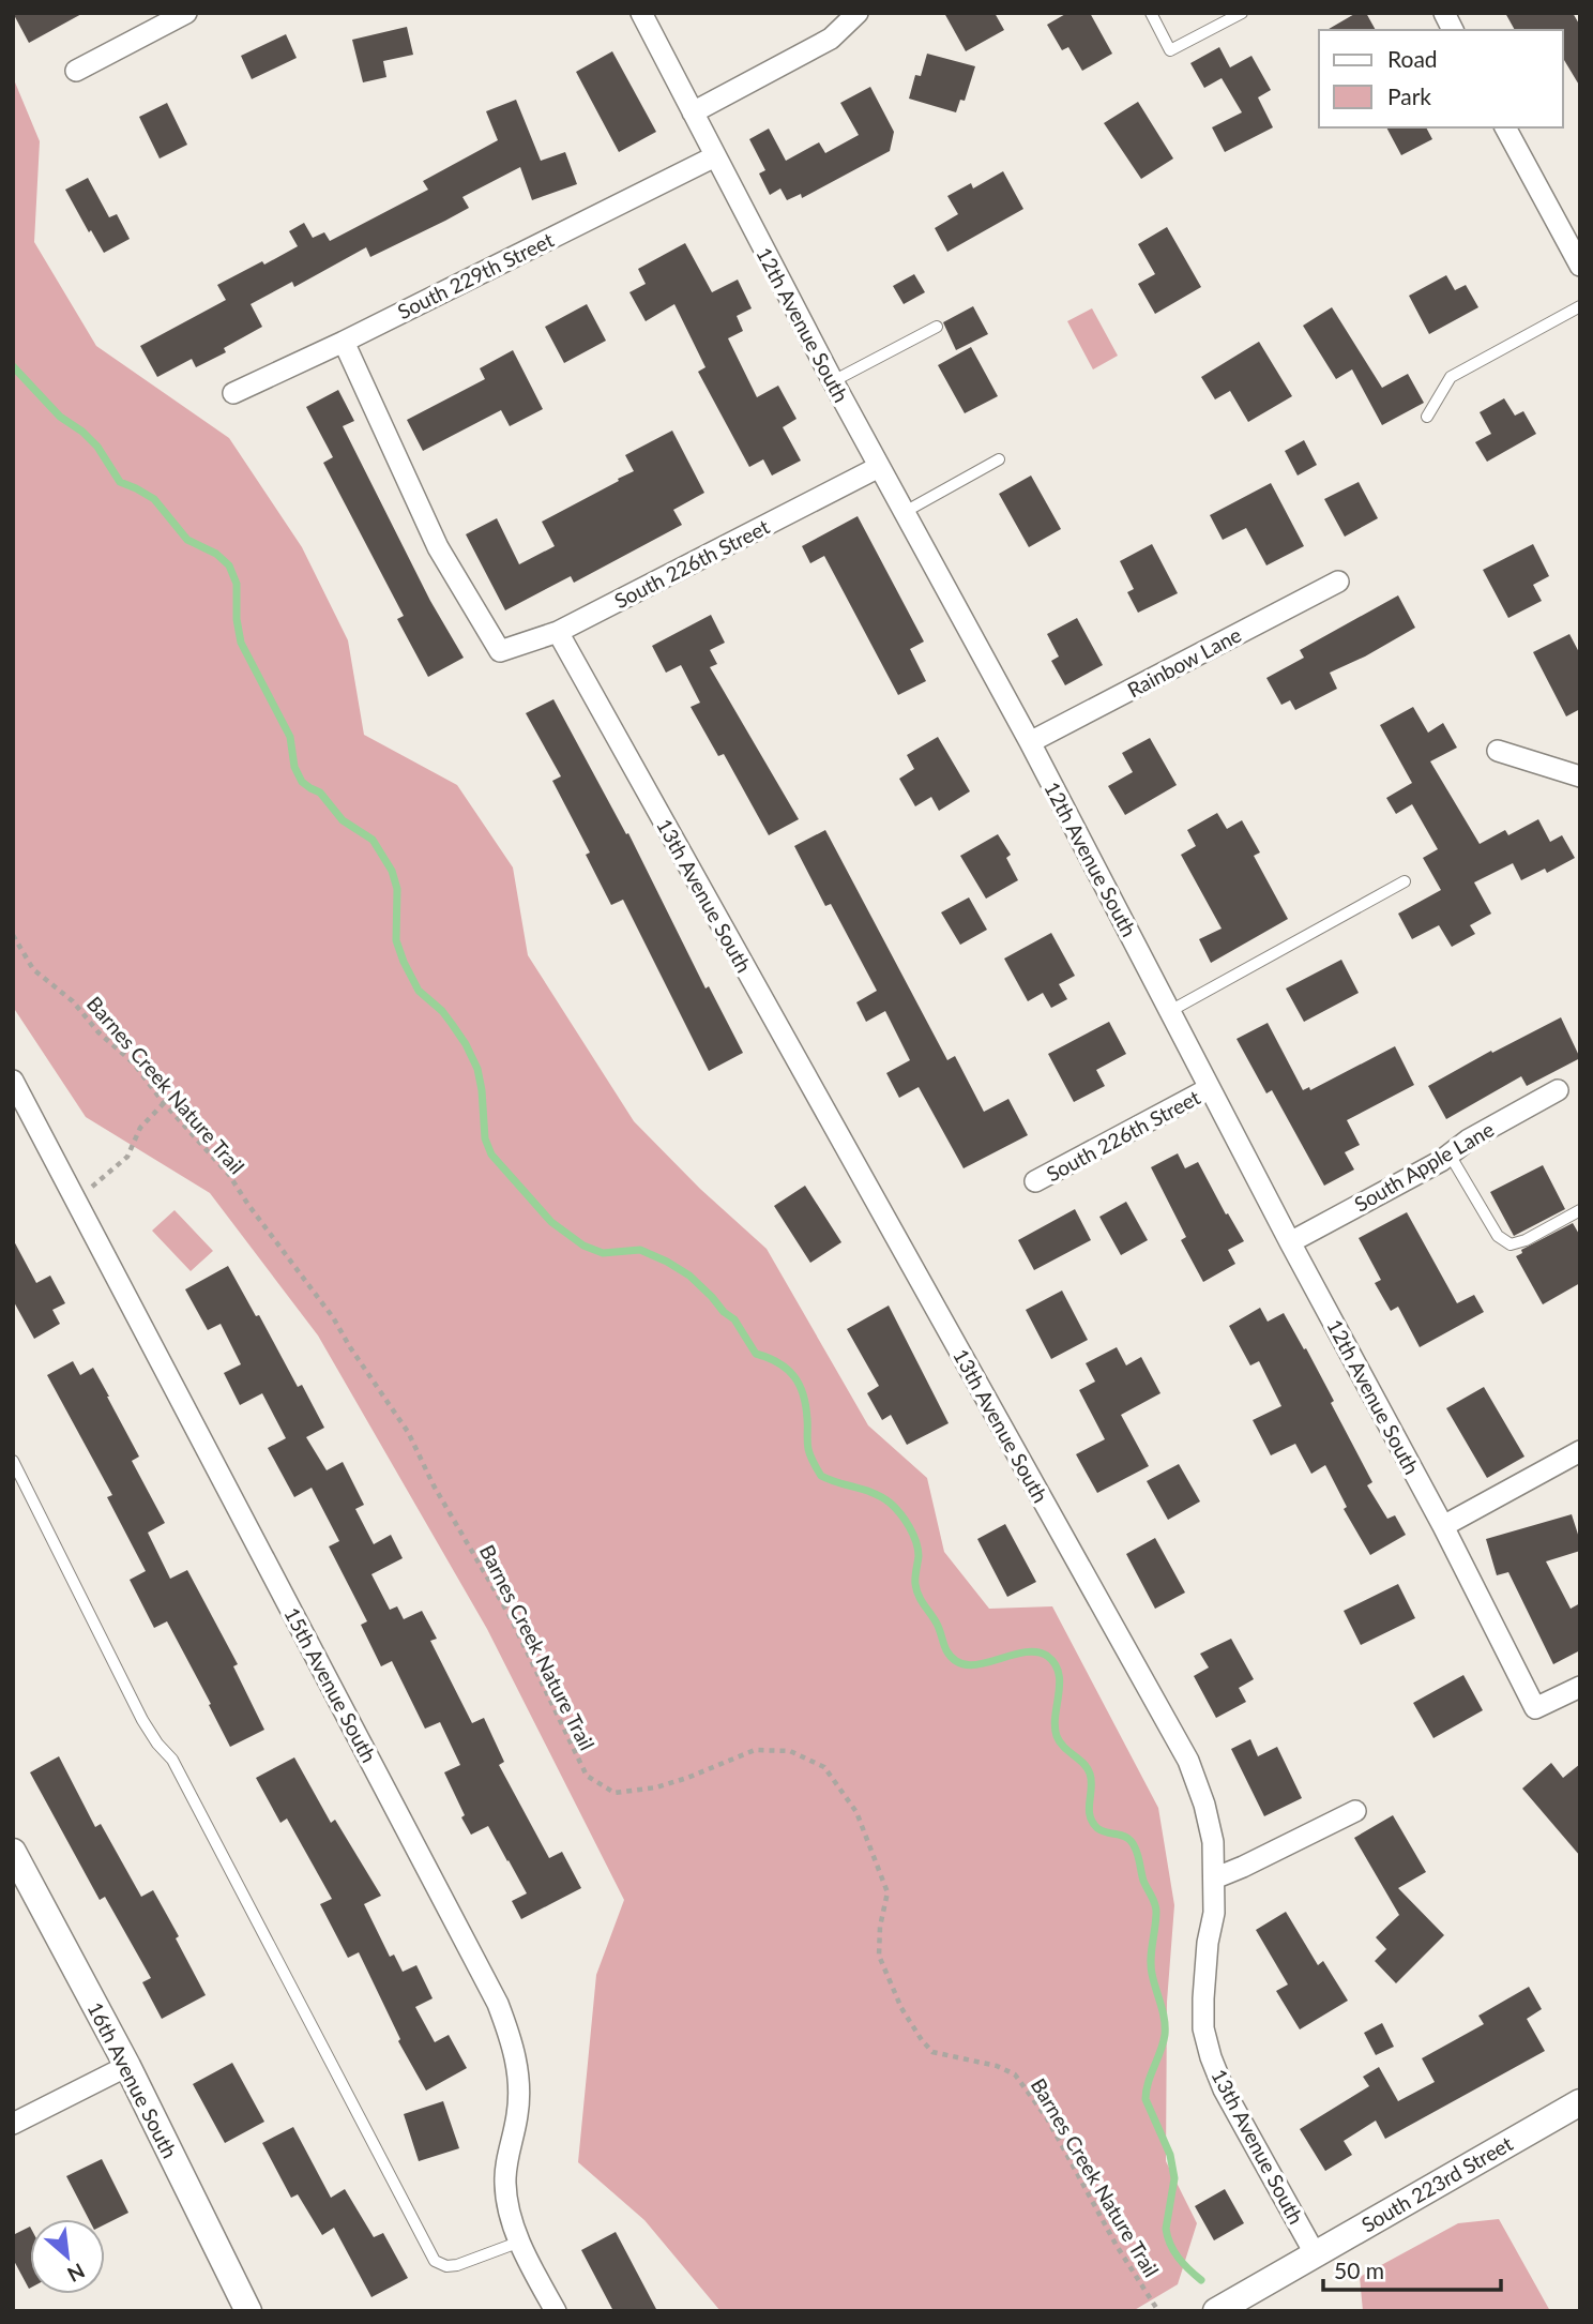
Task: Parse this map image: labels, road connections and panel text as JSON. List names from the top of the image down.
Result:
{
  "streets": {
    "street": [
      "South 229th Street",
      "12th Avenue South",
      "South 226th Street",
      "Rainbow Lane",
      "13th Avenue South",
      "South Apple Lane",
      "15th Avenue South",
      "16th Avenue South",
      "South 223rd Street"
    ],
    "path": ["Barnes Creek Nature Trail"]
  },
  "crossings": [
    ["South 229th Street", "12th Avenue South"],
    ["South 229th Street", "South 226th Street"],
    ["12th Avenue South", "South 226th Street"],
    ["12th Avenue South", "Rainbow Lane"],
    ["12th Avenue South", "South Apple Lane"],
    ["South 226th Street", "13th Avenue South"],
    ["13th Avenue South", "South 223rd Street"]
  ],
  "legend": ["Road", "Park"],
  "scale_bar": "50 m",
  "north": "bottom right"
}
